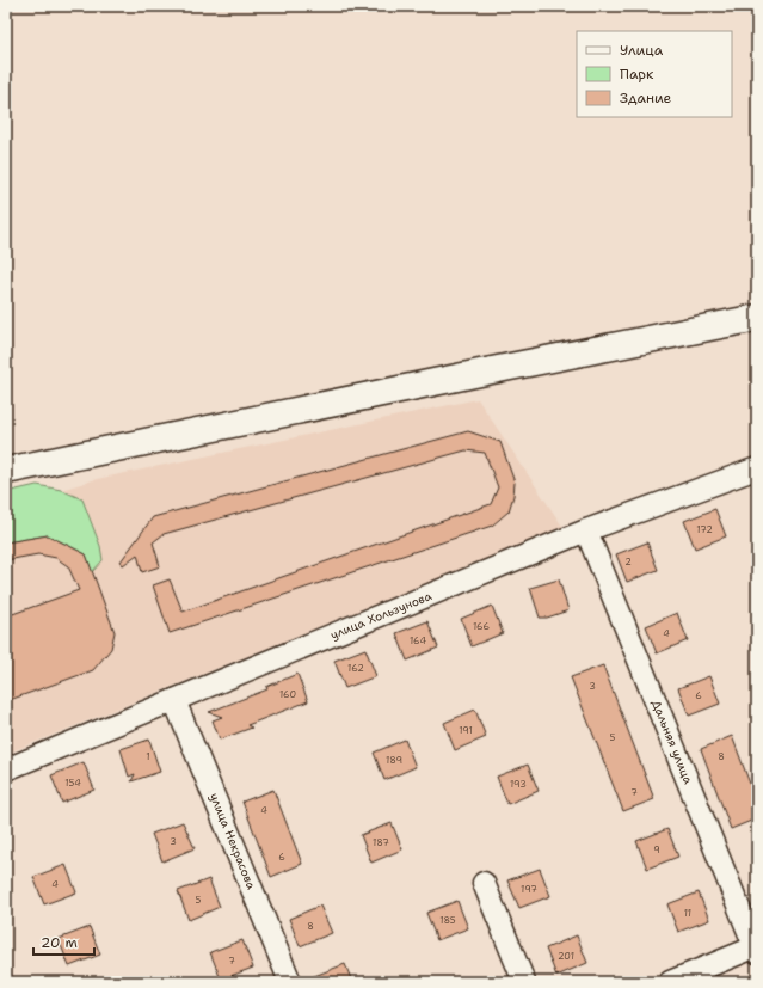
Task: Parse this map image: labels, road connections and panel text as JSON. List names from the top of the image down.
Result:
{
  "streets": {
    "street": ["улица Хользунова", "Дальняя улица", "улица Некрасова"]
  },
  "crossings": [
    ["улица Хользунова", "Дальняя улица"],
    ["улица Хользунова", "улица Некрасова"]
  ],
  "house_numbers": [
    "172",
    "2",
    "166",
    "4",
    "164",
    "162",
    "3",
    "160",
    "6",
    "191",
    "5",
    "1",
    "8",
    "189",
    "154",
    "193",
    "7",
    "4",
    "3",
    "187",
    "9",
    "6",
    "4",
    "197",
    "5",
    "11",
    "185",
    "8",
    "201",
    "7"
  ],
  "legend": ["Улица", "Парк", "Здание"],
  "scale_bar": "20 m"
}
